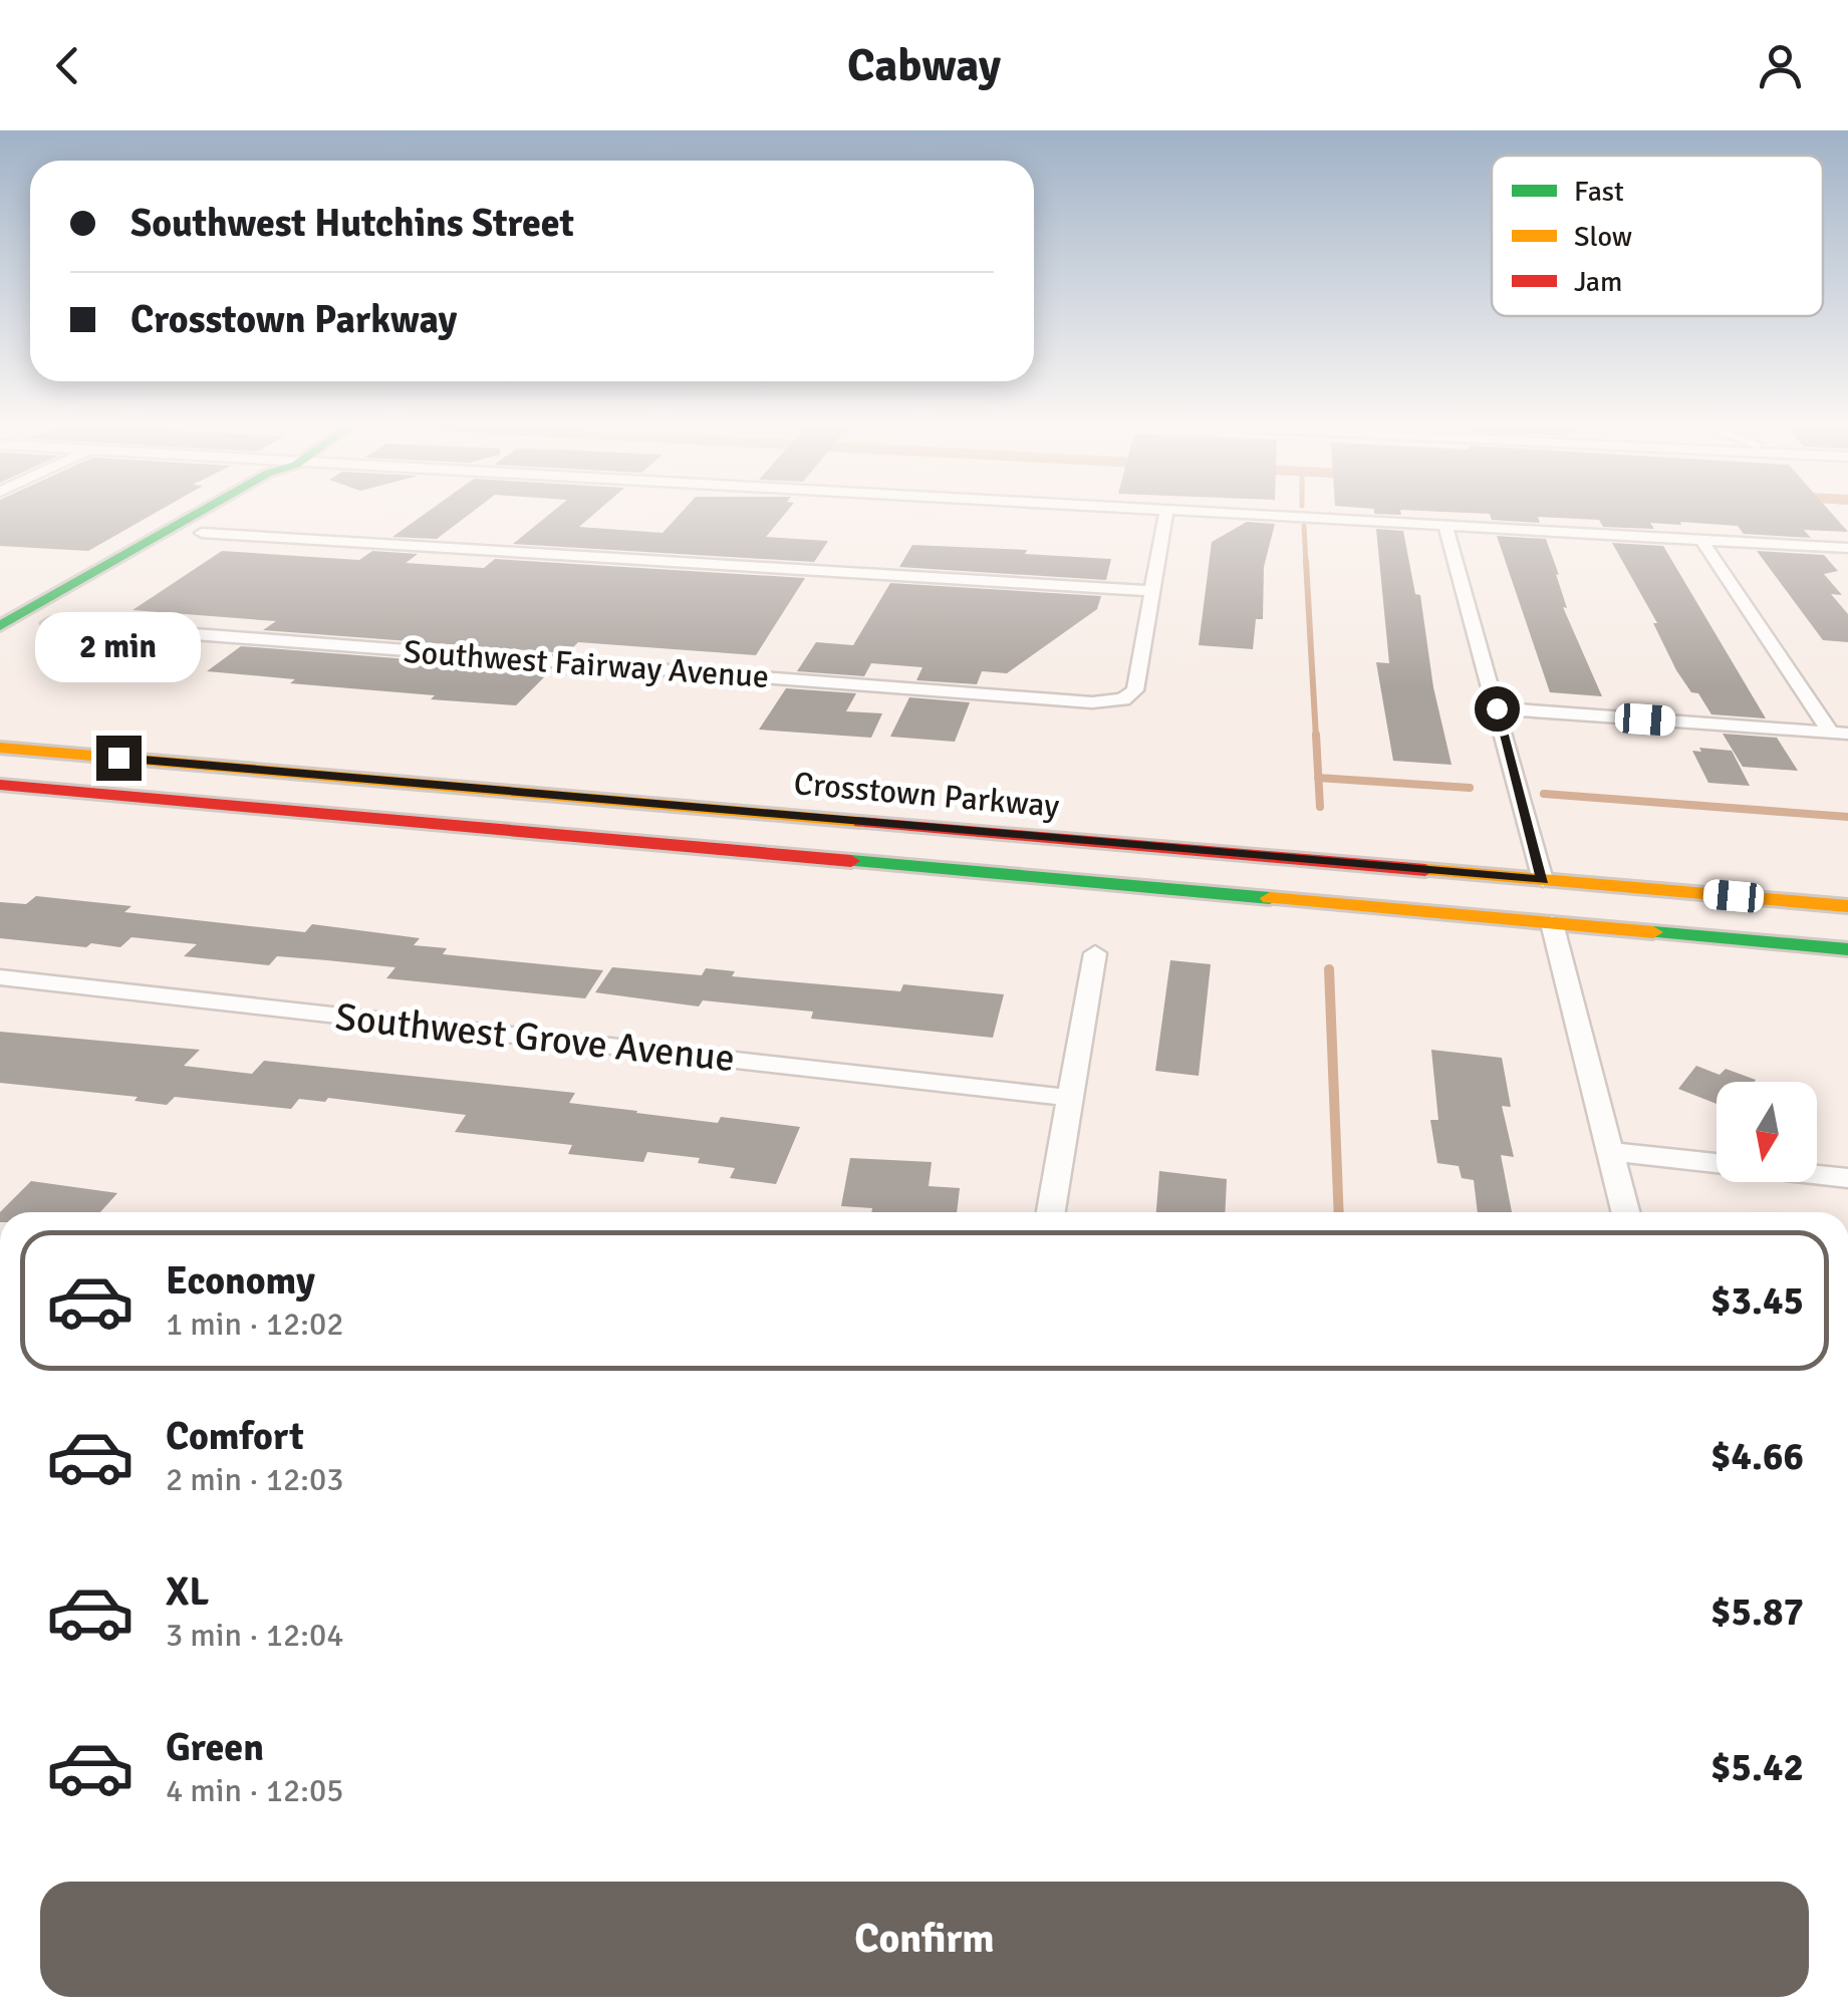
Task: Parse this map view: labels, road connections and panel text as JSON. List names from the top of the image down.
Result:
{
  "streets": {
    "main road": ["Crosstown Parkway"],
    "street": ["Southwest Fairway Avenue", "Southwest Grove Avenue"]
  },
  "legend": ["Fast", "Slow", "Jam"],
  "north": "bottom",
  "page": {
    "header": "Cabway",
    "banner": ["Southwest Hutchins Street", "Crosstown Parkway"],
    "bubble": "2 min",
    "list": [
      {
        "name": "Economy",
        "note": "1 min · 12:02",
        "value": "$3.45"
      },
      {
        "name": "Comfort",
        "note": "2 min · 12:03",
        "value": "$4.66"
      },
      {
        "name": "XL",
        "note": "3 min · 12:04",
        "value": "$5.87"
      },
      {
        "name": "Green",
        "note": "4 min · 12:05",
        "value": "$5.42"
      }
    ],
    "buttons": "Confirm"
  }
}
